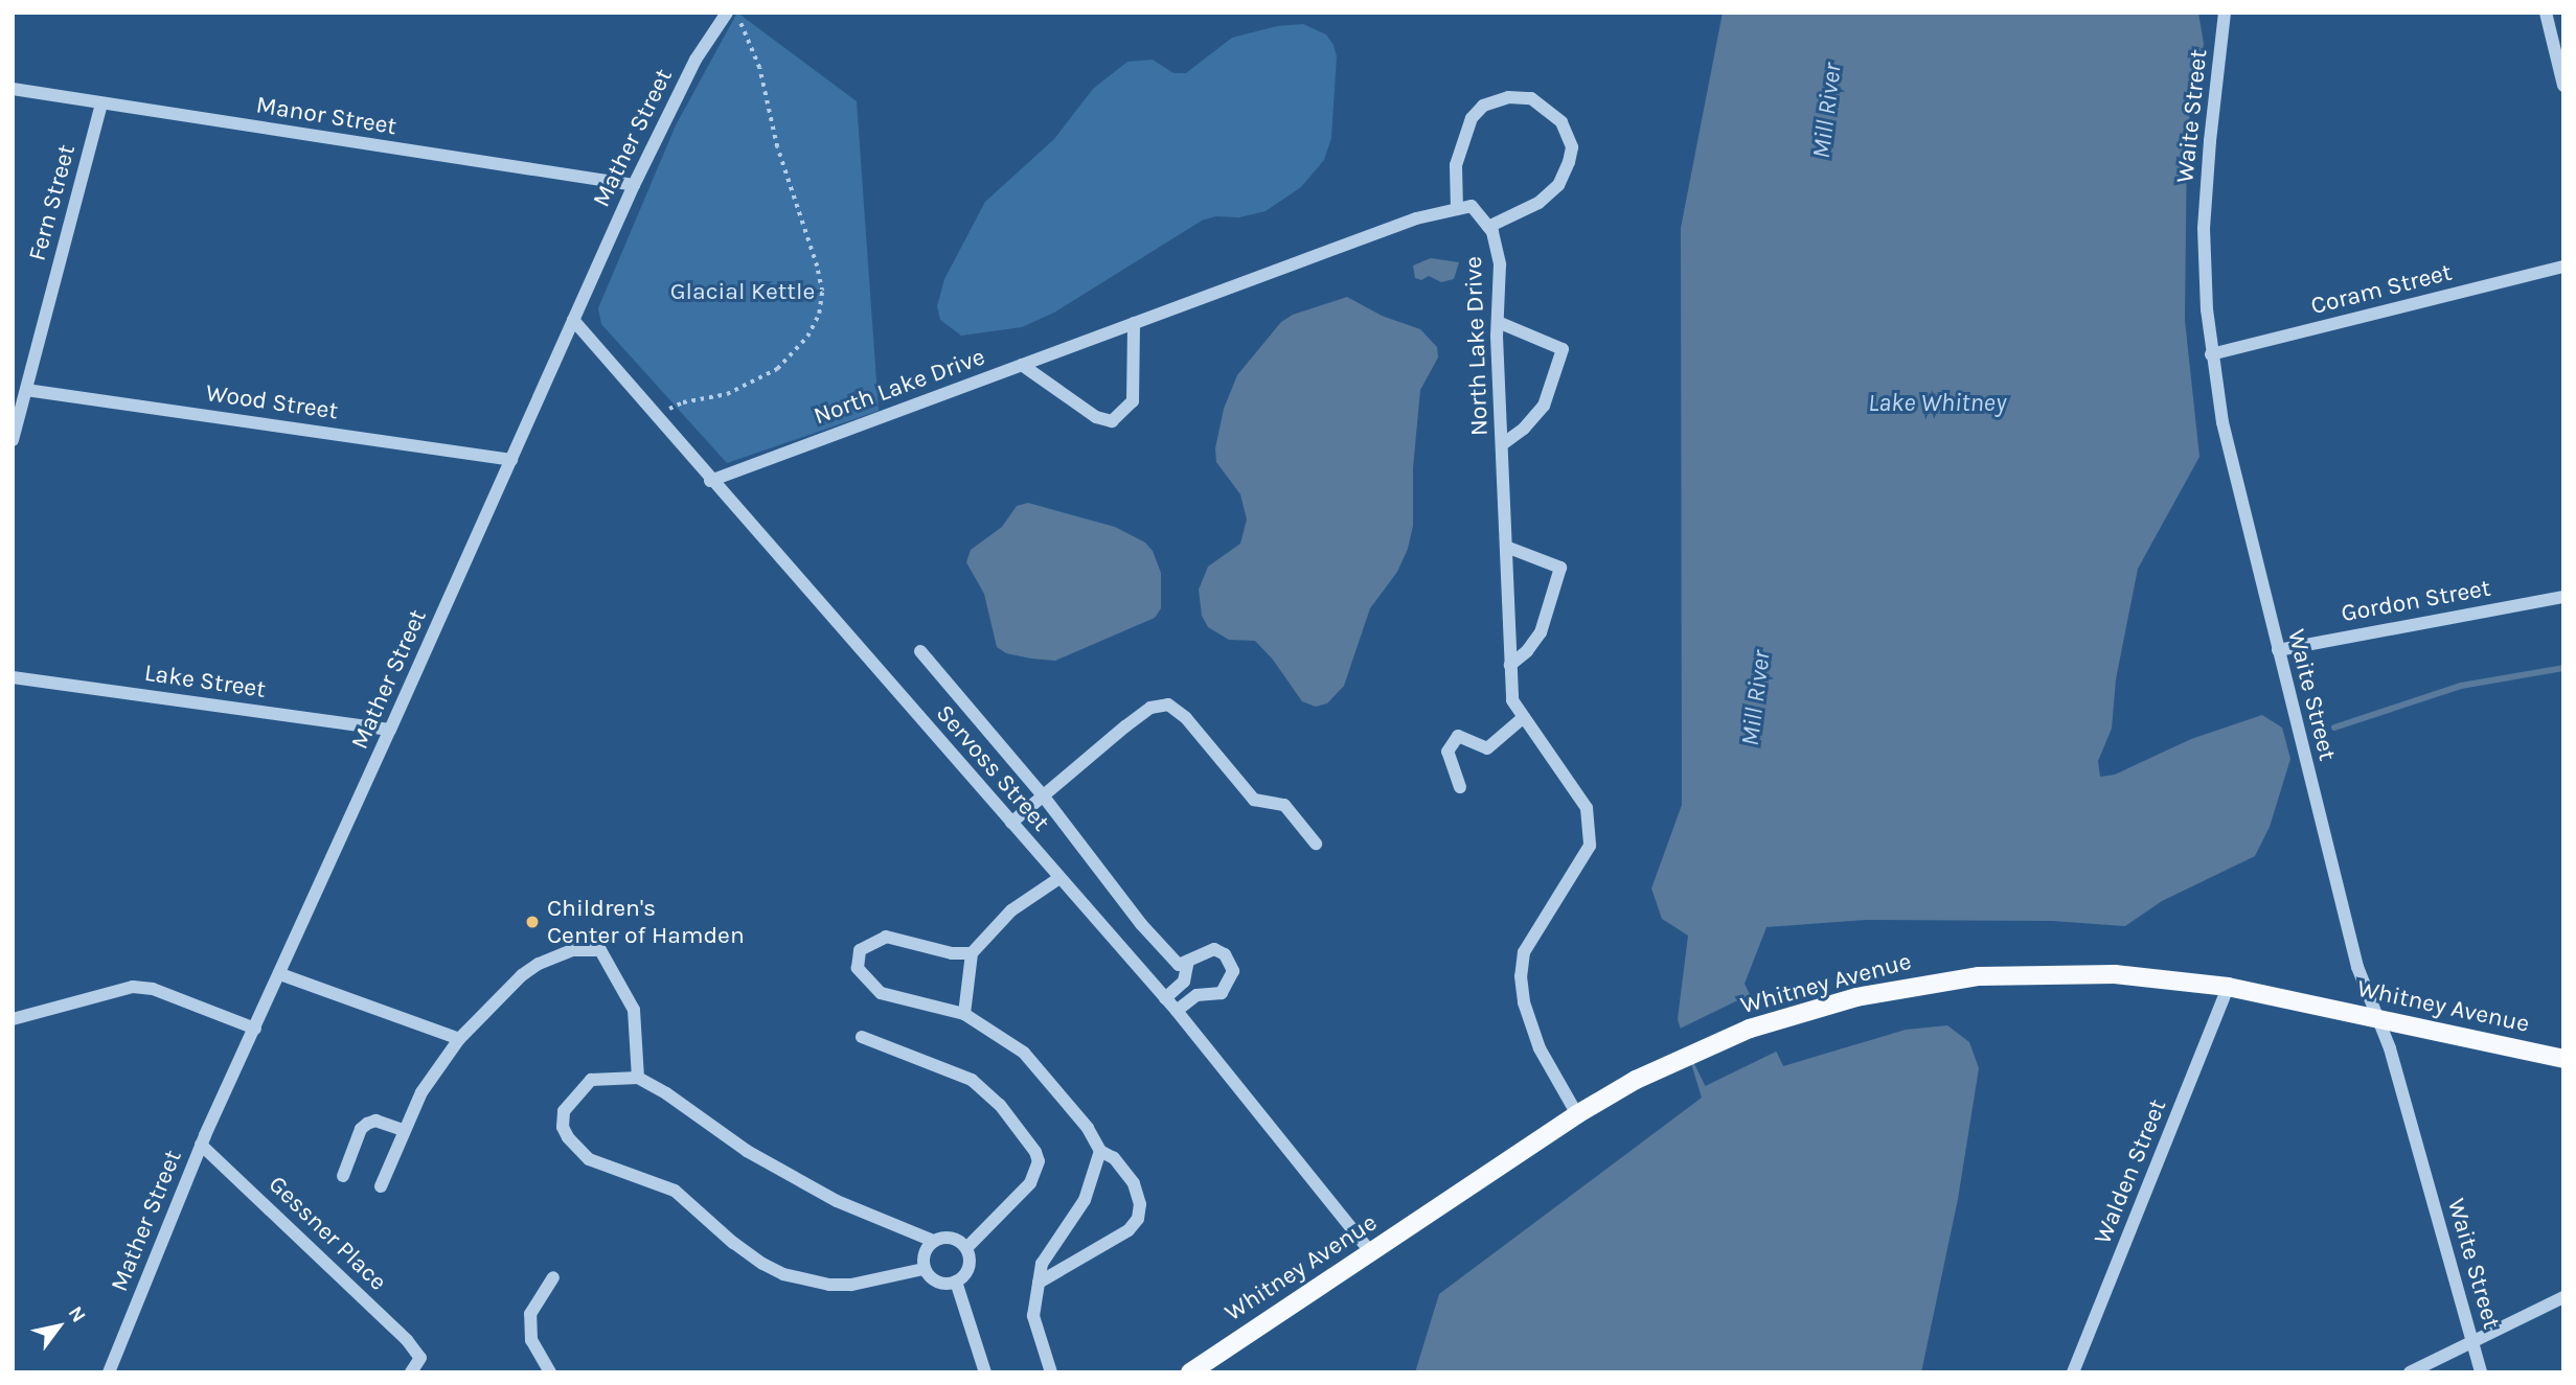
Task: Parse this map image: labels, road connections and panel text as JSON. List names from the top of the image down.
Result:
{
  "streets": {
    "main road": ["Whitney Avenue"],
    "street": [
      "Manor Street",
      "Waite Street",
      "Mather Street",
      "Fern Street",
      "Coram Street",
      "North Lake Drive",
      "Wood Street",
      "Gordon Street",
      "Lake Street",
      "Servoss Street",
      "Walden Street",
      "Gessner Place"
    ]
  },
  "crossings": [
    ["Manor Street", "Mather Street"],
    ["Manor Street", "Fern Street"],
    ["Waite Street", "Coram Street"],
    ["Waite Street", "Gordon Street"],
    ["Waite Street", "Whitney Avenue"],
    ["Mather Street", "Wood Street"],
    ["Mather Street", "Lake Street"],
    ["Mather Street", "Servoss Street"],
    ["Mather Street", "Gessner Place"],
    ["Fern Street", "Wood Street"],
    ["North Lake Drive", "Servoss Street"],
    ["North Lake Drive", "Whitney Avenue"],
    ["Servoss Street", "Whitney Avenue"],
    ["Whitney Avenue", "Walden Street"]
  ],
  "water": ["Mill River", "Lake Whitney"],
  "parks": ["Glacial Kettle"],
  "places": ["Children's Center of Hamden"],
  "north": "top right"
}
